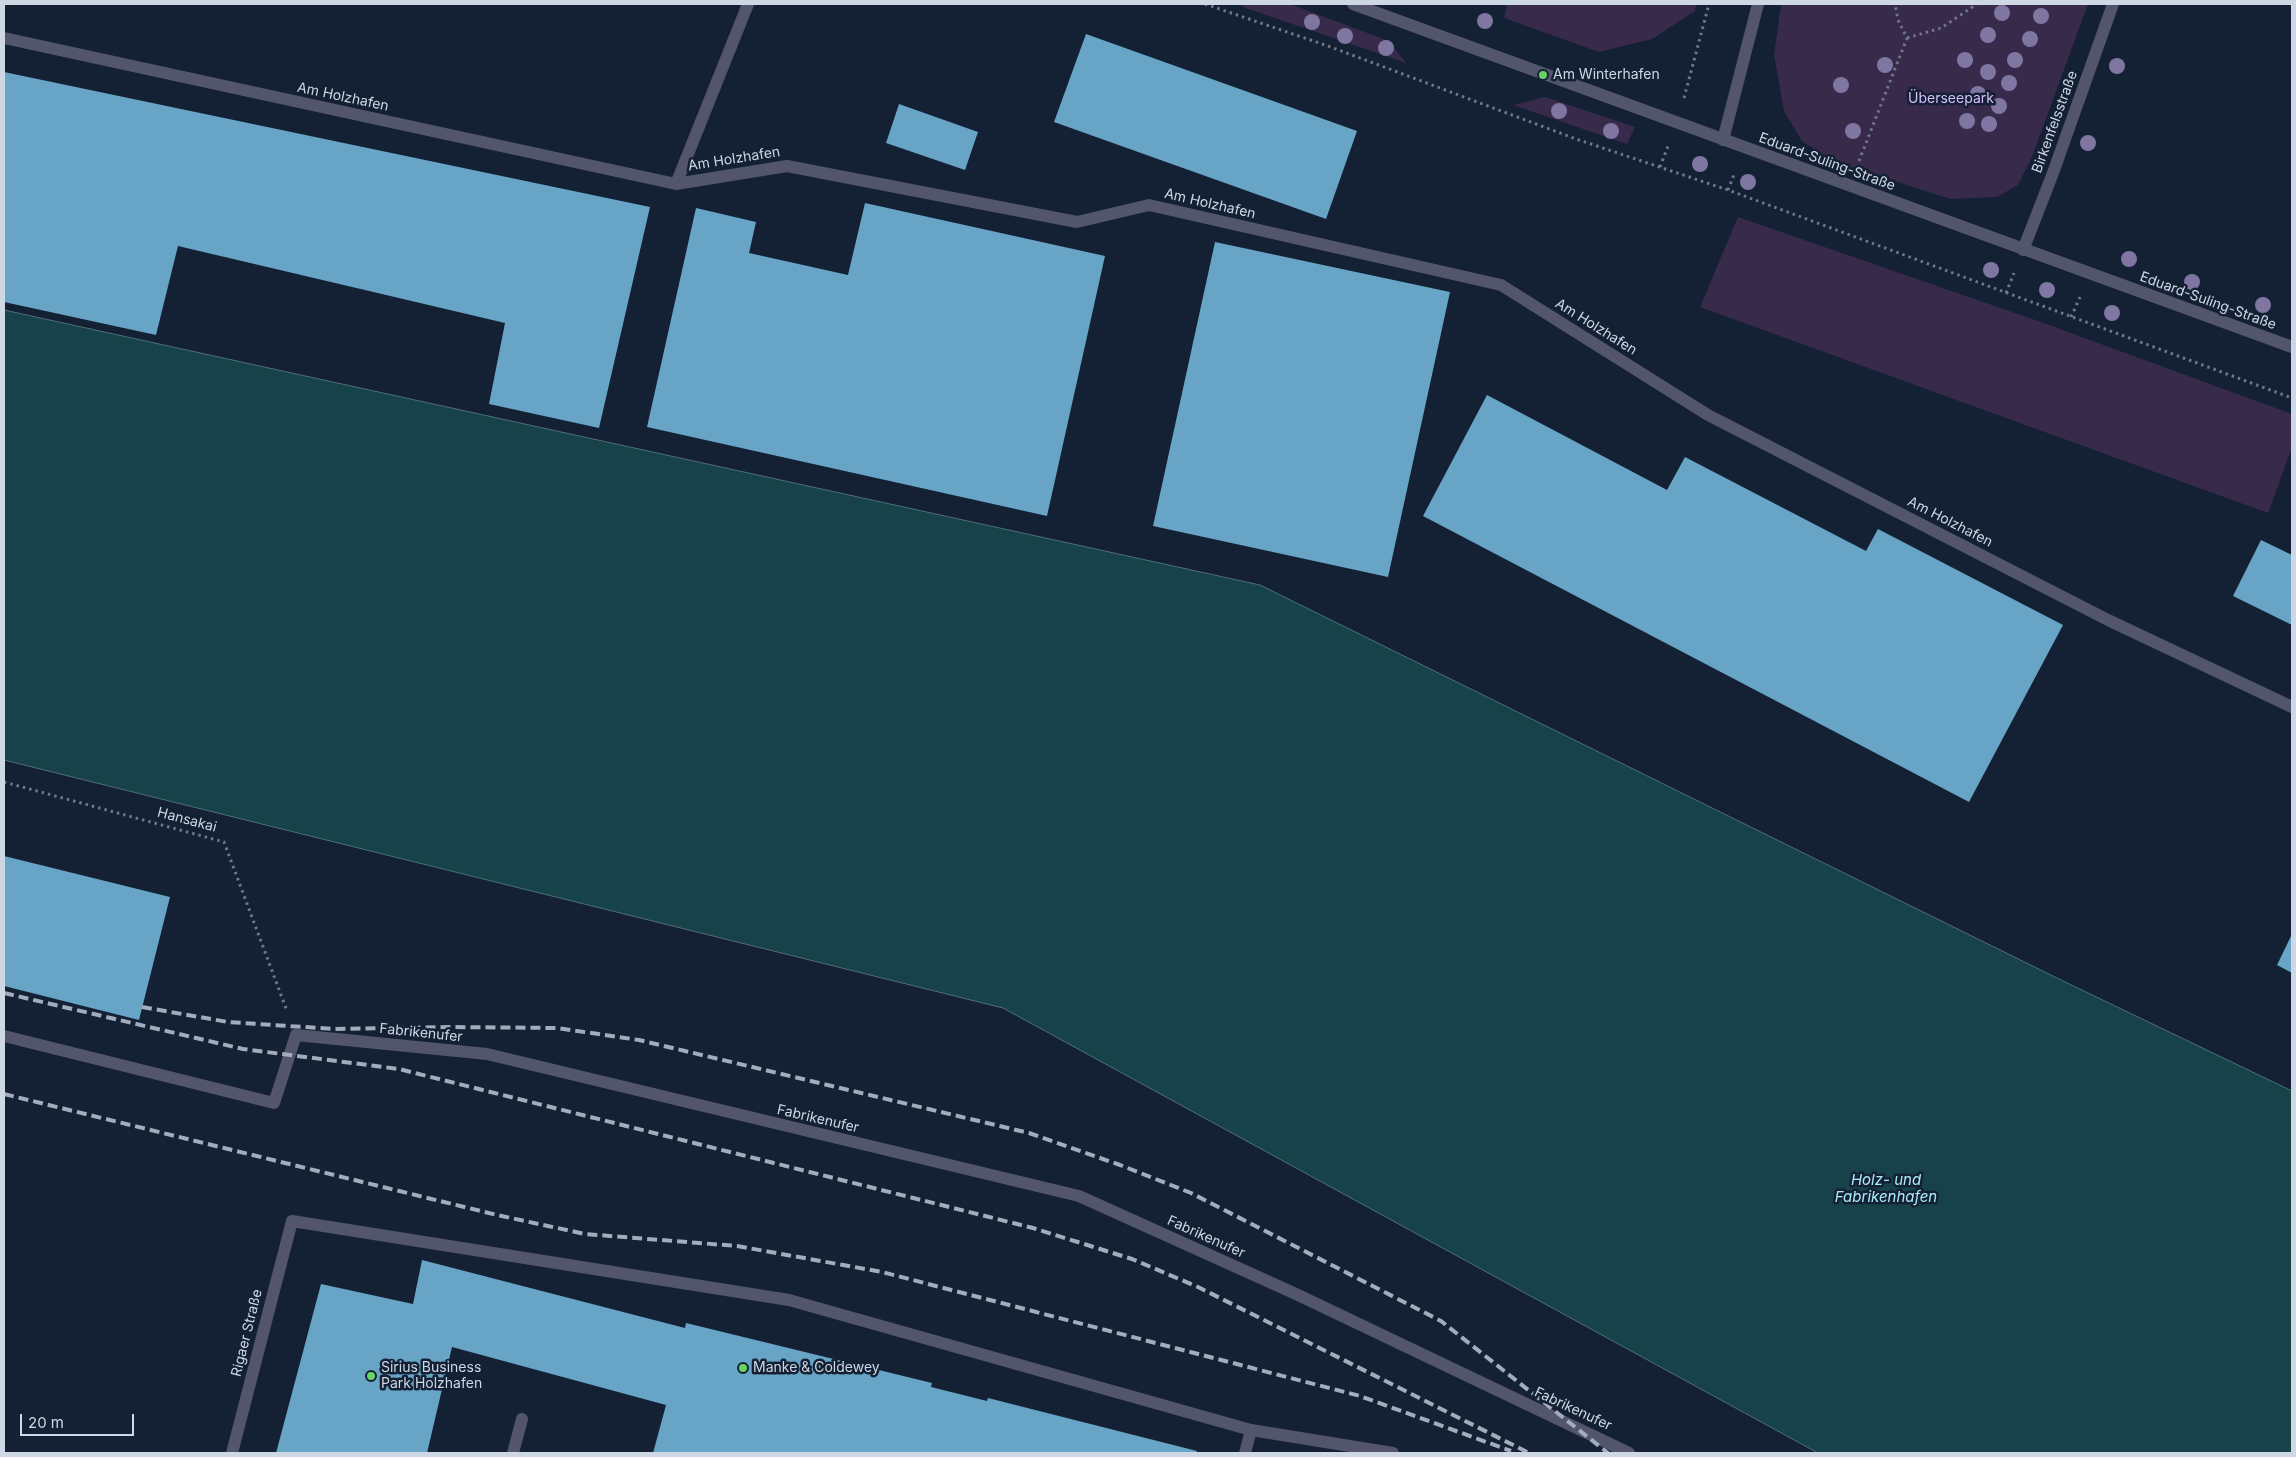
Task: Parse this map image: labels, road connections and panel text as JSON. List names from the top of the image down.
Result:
{
  "streets": {
    "street": [
      "Am Holzhafen",
      "Birkenfelsstraße",
      "Eduard-Suling-Straße",
      "Fabrikenufer",
      "Rigaer Straße"
    ],
    "path": ["Hansakai"]
  },
  "crossings": [
    ["Birkenfelsstraße", "Eduard-Suling-Straße"],
    ["Hansakai", "Fabrikenufer"]
  ],
  "water": ["Holz- und Fabrikenhafen"],
  "parks": ["Überseepark"],
  "places": ["Am Winterhafen", "Manke & Coldewey", "Sirius Business Park Holzhafen"],
  "scale_bar": "20 m"
}
